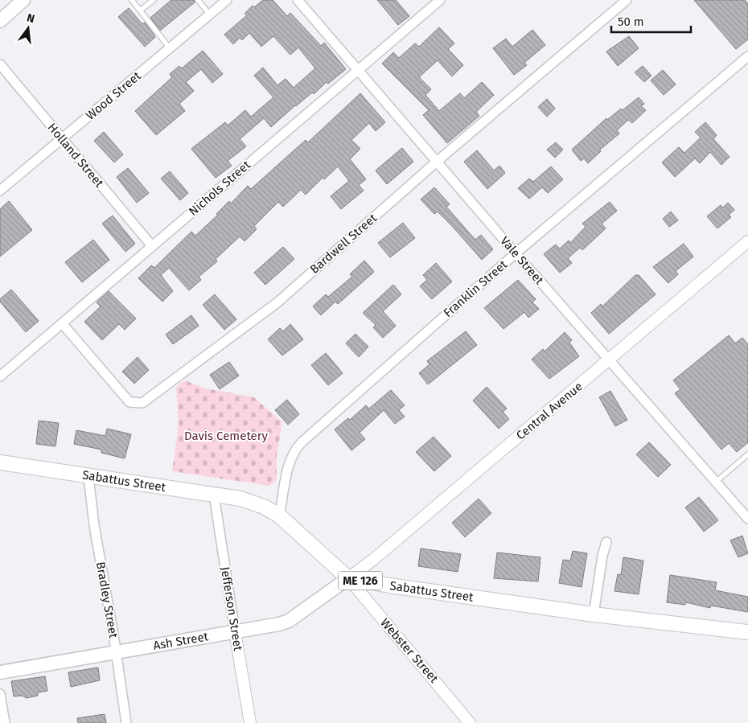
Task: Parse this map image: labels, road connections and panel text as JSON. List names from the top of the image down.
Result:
{
  "streets": {
    "main road": ["Sabattus Street", "ME 126", "Ash Street"],
    "street": [
      "Wood Street",
      "Holland Street",
      "Nichols Street",
      "Bardwell Street",
      "Vale Street",
      "Franklin Street",
      "Central Avenue",
      "Bradley Street",
      "Jefferson Street",
      "Webster Street"
    ]
  },
  "crossings": [
    ["Wood Street", "Holland Street"],
    ["Holland Street", "Nichols Street"],
    ["Nichols Street", "Bardwell Street"],
    ["Nichols Street", "Vale Street"],
    ["Bardwell Street", "Vale Street"],
    ["Vale Street", "Franklin Street"],
    ["Vale Street", "Central Avenue"],
    ["Franklin Street", "Sabattus Street"],
    ["Central Avenue", "Sabattus Street"],
    ["Central Avenue", "Ash Street"],
    ["Central Avenue", "Webster Street"],
    ["Sabattus Street", "Bradley Street"],
    ["Sabattus Street", "Jefferson Street"],
    ["Sabattus Street", "Ash Street"],
    ["Sabattus Street", "Webster Street"],
    ["Bradley Street", "Ash Street"],
    ["Jefferson Street", "Ash Street"],
    ["Ash Street", "Webster Street"]
  ],
  "parks": ["Davis Cemetery"],
  "scale_bar": "50 m",
  "north": "top"
}
